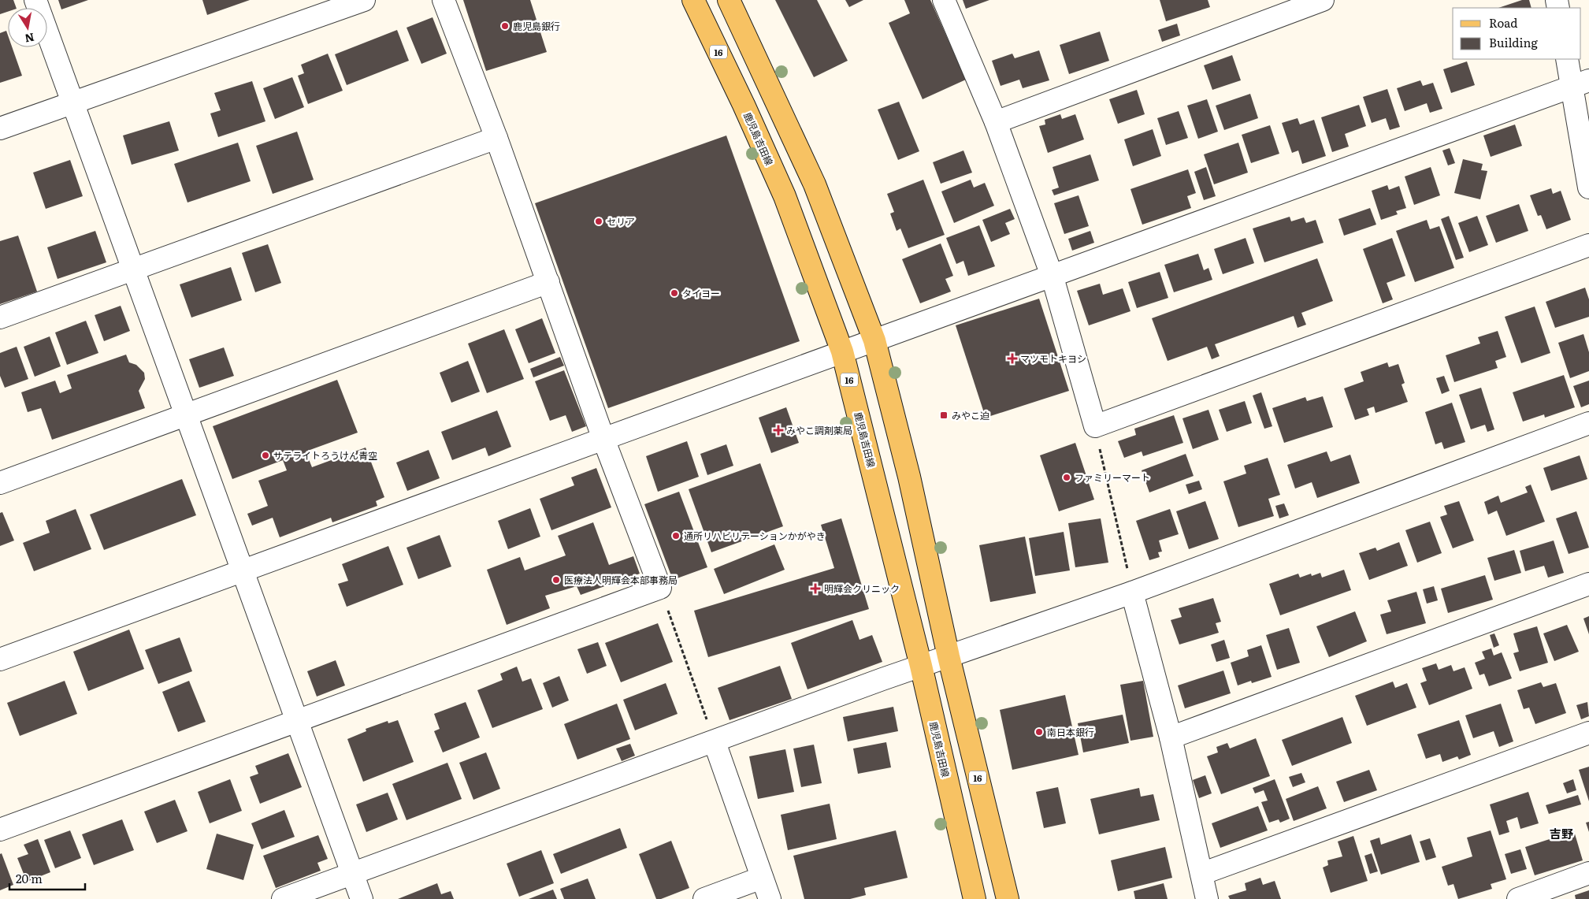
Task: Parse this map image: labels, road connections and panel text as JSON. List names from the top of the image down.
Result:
{
  "streets": {
    "main road": ["16", "鹿児島吉田線"]
  },
  "districts": ["吉野"],
  "places": {
    "other": [
      "鹿児島銀行",
      "セリア",
      "タイヨー",
      "サテライトろうけん青空",
      "ファミリーマート",
      "通所リハビリテーションかがやき",
      "医療法人明輝会本部事務局",
      "南日本銀行"
    ],
    "health": ["マツモトキヨシ", "みやこ調剤薬局", "明輝会クリニック"],
    "transit": ["みやこ迫"]
  },
  "legend": ["Road", "Building"],
  "scale_bar": "20 m",
  "north": "bottom"
}
